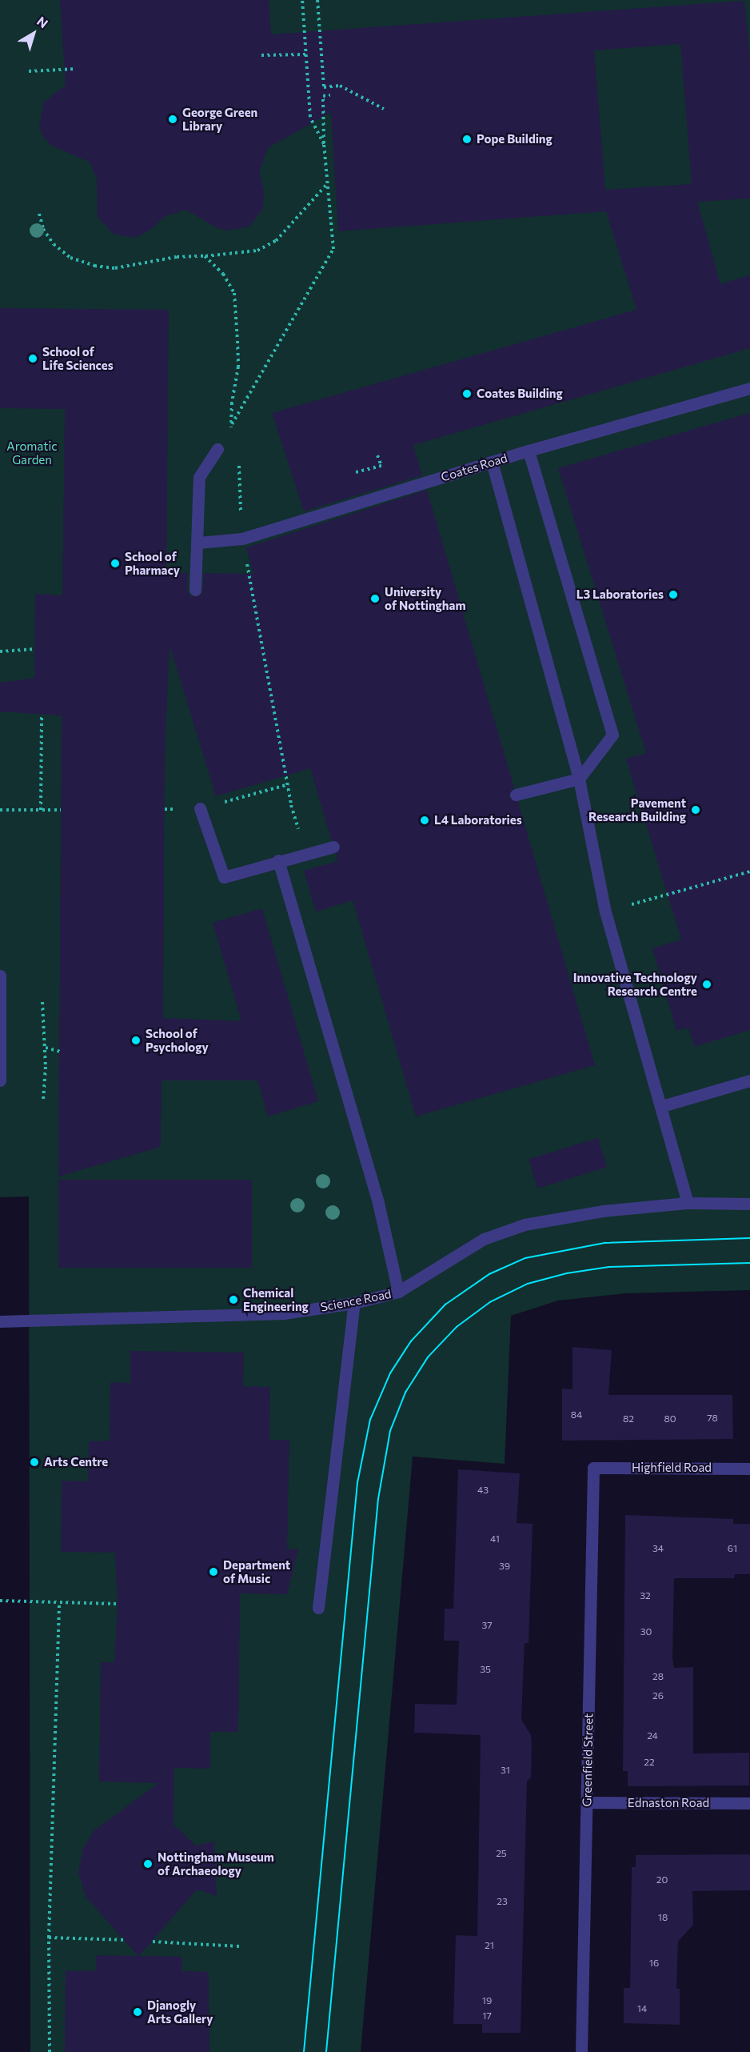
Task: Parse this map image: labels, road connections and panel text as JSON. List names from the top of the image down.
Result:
{
  "streets": {
    "street": [
      "Coates Road",
      "Science Road",
      "Highfield Road",
      "Greenfield Street",
      "Ednaston Road"
    ]
  },
  "crossings": [
    ["Highfield Road", "Greenfield Street"],
    ["Greenfield Street", "Ednaston Road"]
  ],
  "parks": ["Aromatic Garden"],
  "places": [
    "George Green Library",
    "Pope Building",
    "School of Life Sciences",
    "Coates Building",
    "School of Pharmacy",
    "L3 Laboratories",
    "University of Nottingham",
    "Pavement Research Building",
    "L4 Laboratories",
    "Innovative Technology Research Centre",
    "School of Psychology",
    "Chemical Engineering",
    "Arts Centre",
    "Department of Music",
    "Nottingham Museum of Archaeology",
    "Djanogly Arts Gallery"
  ],
  "house_numbers": [
    "84",
    "78",
    "82",
    "80",
    "43",
    "41",
    "34",
    "61",
    "39",
    "32",
    "37",
    "30",
    "35",
    "28",
    "26",
    "24",
    "22",
    "31",
    "25",
    "20",
    "23",
    "18",
    "21",
    "16",
    "19",
    "14",
    "17"
  ],
  "north": "top right"
}
